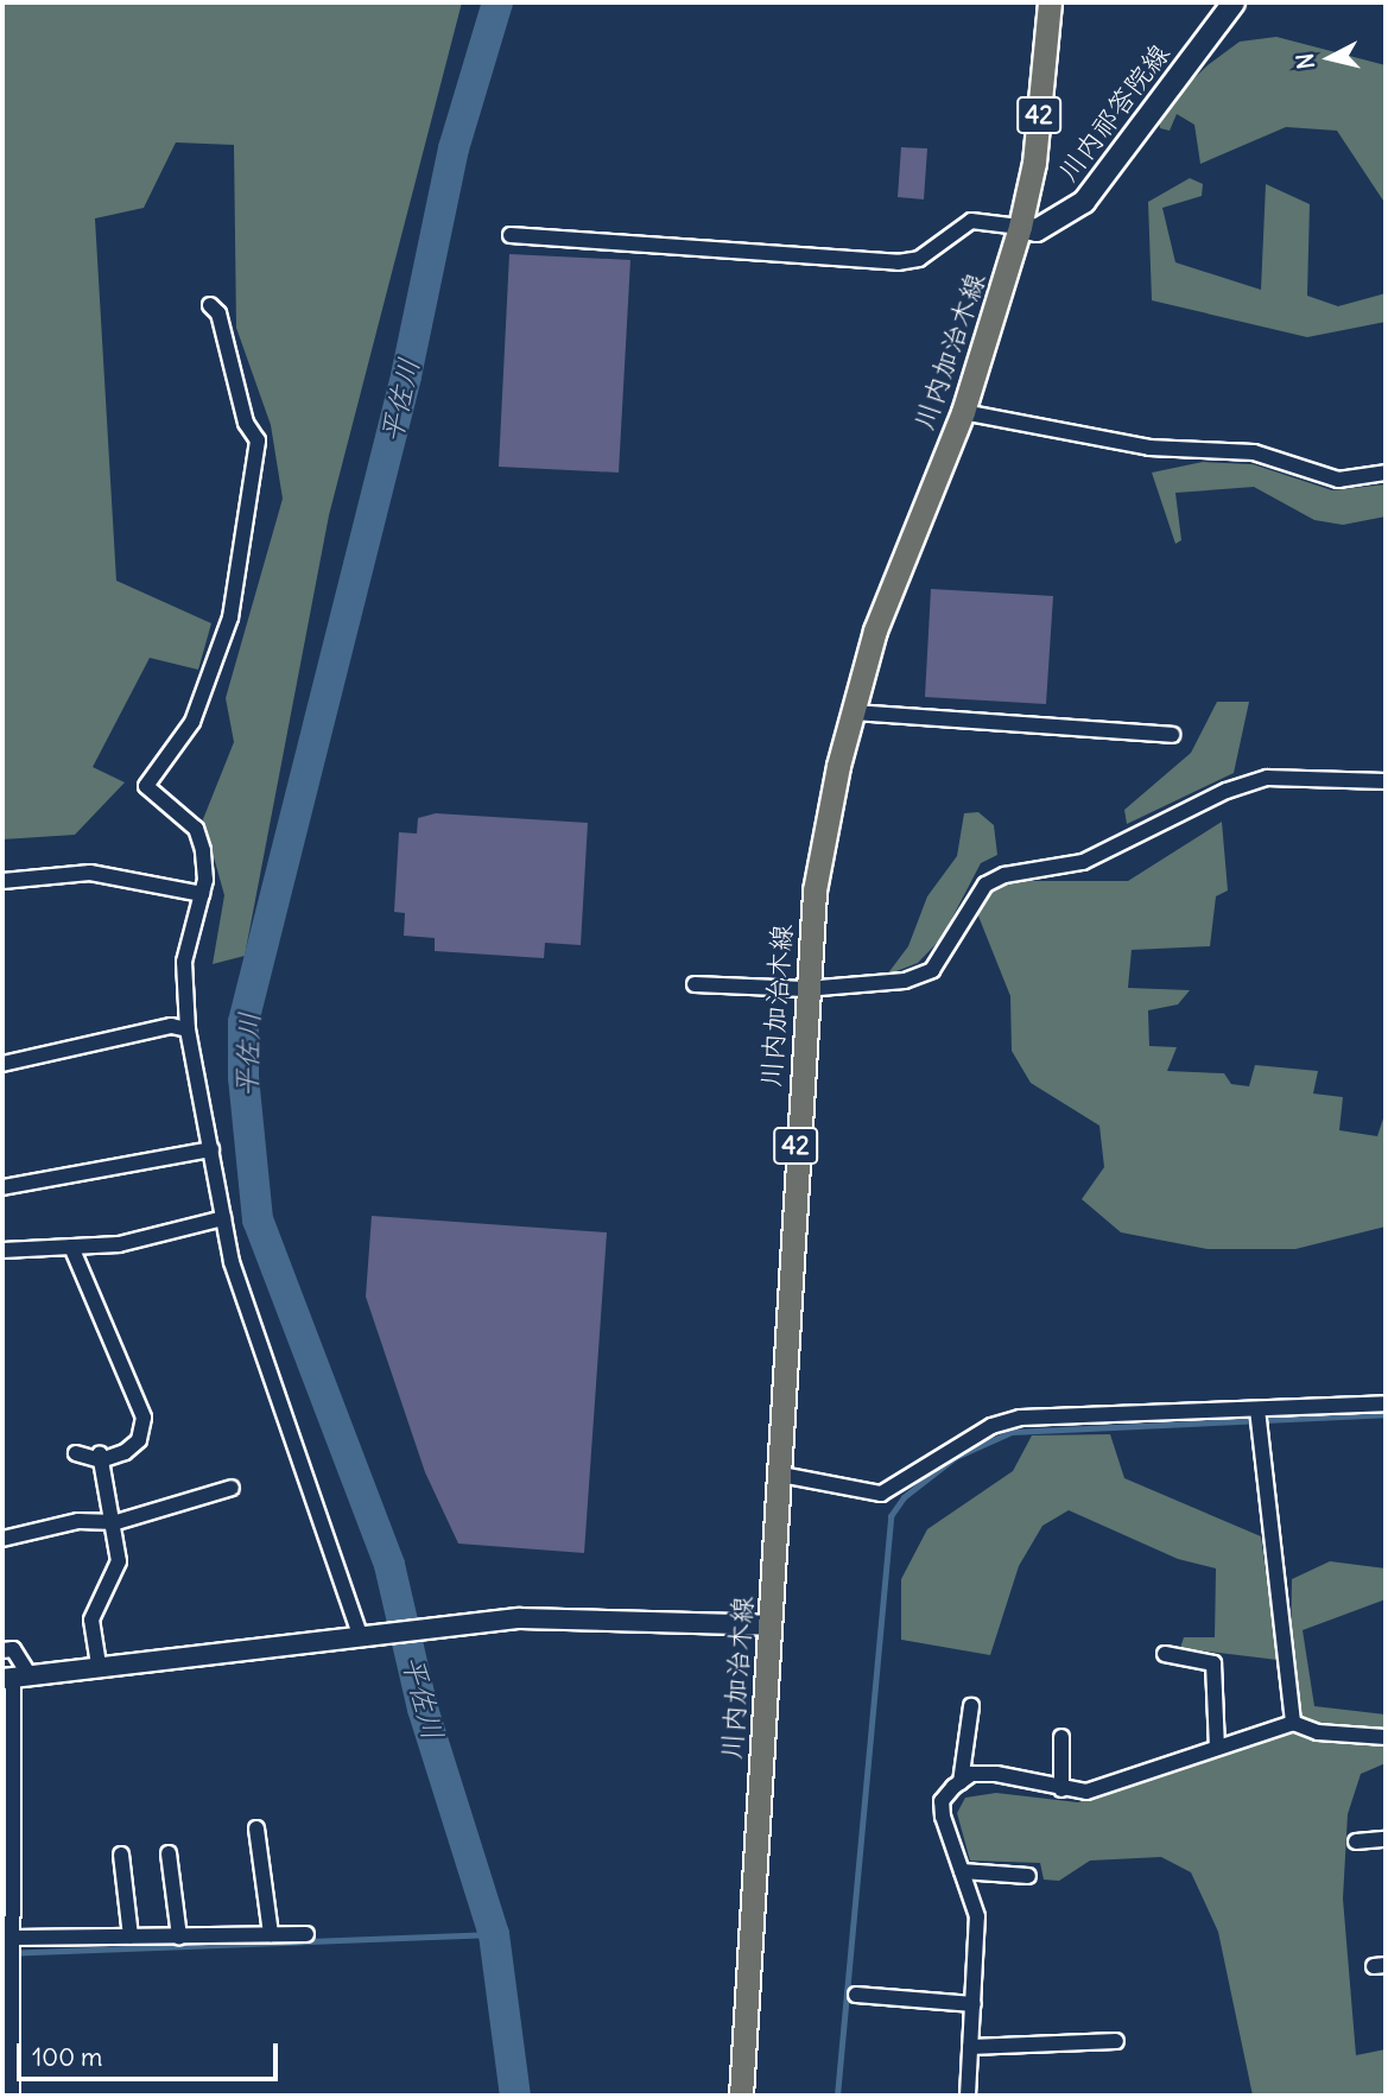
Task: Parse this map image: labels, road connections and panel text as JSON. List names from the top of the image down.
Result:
{
  "streets": {
    "main road": ["川内祁答院線", "42", "川内加治木線"]
  },
  "crossings": [
    ["川内祁答院線", "川内加治木線"]
  ],
  "water": ["平佐川"],
  "scale_bar": "100 m",
  "north": "left"
}
